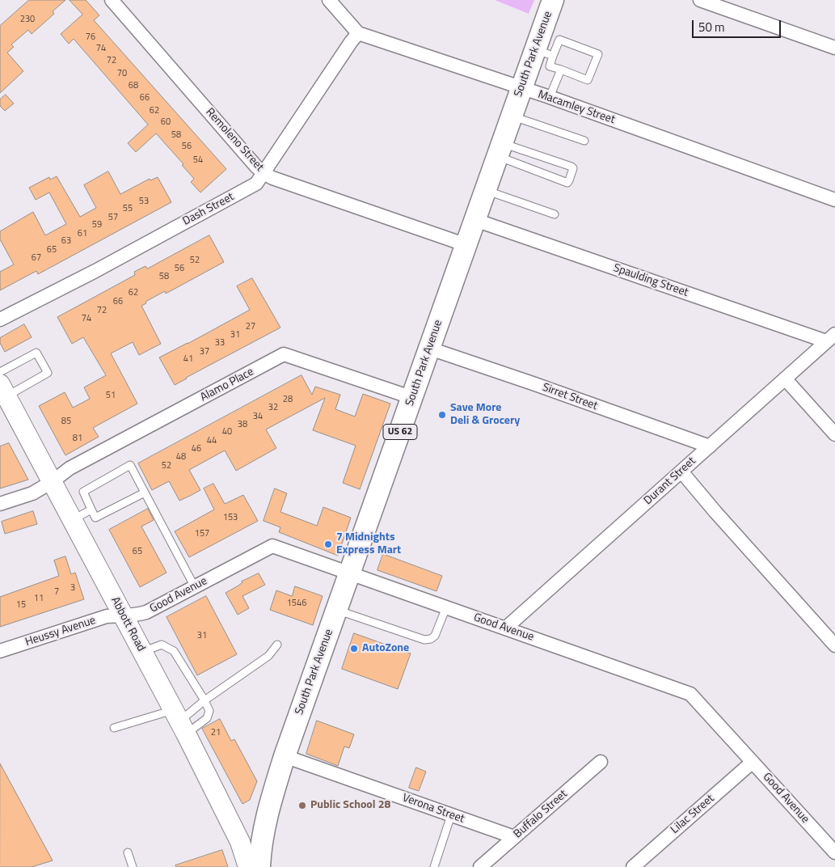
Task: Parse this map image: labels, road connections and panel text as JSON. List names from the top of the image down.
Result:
{
  "streets": {
    "main road": ["South Park Avenue", "US 62"],
    "street": [
      "Macamley Street",
      "Remoleno Street",
      "Dash Street",
      "Spaulding Street",
      "Alamo Place",
      "Sirret Street",
      "Durant Street",
      "Good Avenue",
      "Abbott Road",
      "Heussy Avenue",
      "Verona Street",
      "Buffalo Street",
      "Lilac Street"
    ]
  },
  "crossings": [
    ["South Park Avenue", "Macamley Street"],
    ["South Park Avenue", "Remoleno Street"],
    ["South Park Avenue", "Spaulding Street"],
    ["South Park Avenue", "Alamo Place"],
    ["South Park Avenue", "Sirret Street"],
    ["South Park Avenue", "Good Avenue"],
    ["South Park Avenue", "Verona Street"],
    ["Macamley Street", "Dash Street"],
    ["Remoleno Street", "Dash Street"],
    ["Spaulding Street", "Durant Street"],
    ["Alamo Place", "Abbott Road"],
    ["Sirret Street", "Durant Street"],
    ["Durant Street", "Good Avenue"],
    ["Good Avenue", "Abbott Road"],
    ["Good Avenue", "Heussy Avenue"],
    ["Good Avenue", "Lilac Street"],
    ["Abbott Road", "Heussy Avenue"],
    ["Verona Street", "Buffalo Street"]
  ],
  "places": [
    "Save More Deli & Grocery",
    "7 Midnights Express Mart",
    "AutoZone",
    "Public School 28"
  ],
  "house_numbers": [
    "230",
    "76",
    "74",
    "72",
    "70",
    "68",
    "66",
    "62",
    "60",
    "58",
    "56",
    "54",
    "53",
    "55",
    "57",
    "59",
    "61",
    "63",
    "65",
    "67",
    "52",
    "56",
    "58",
    "62",
    "66",
    "72",
    "74",
    "27",
    "31",
    "33",
    "37",
    "41",
    "51",
    "28",
    "32",
    "34",
    "85",
    "38",
    "40",
    "81",
    "44",
    "46",
    "48",
    "52",
    "153",
    "157",
    "65",
    "3",
    "7",
    "11",
    "1546",
    "15",
    "31",
    "21"
  ],
  "scale_bar": "50 m"
}
